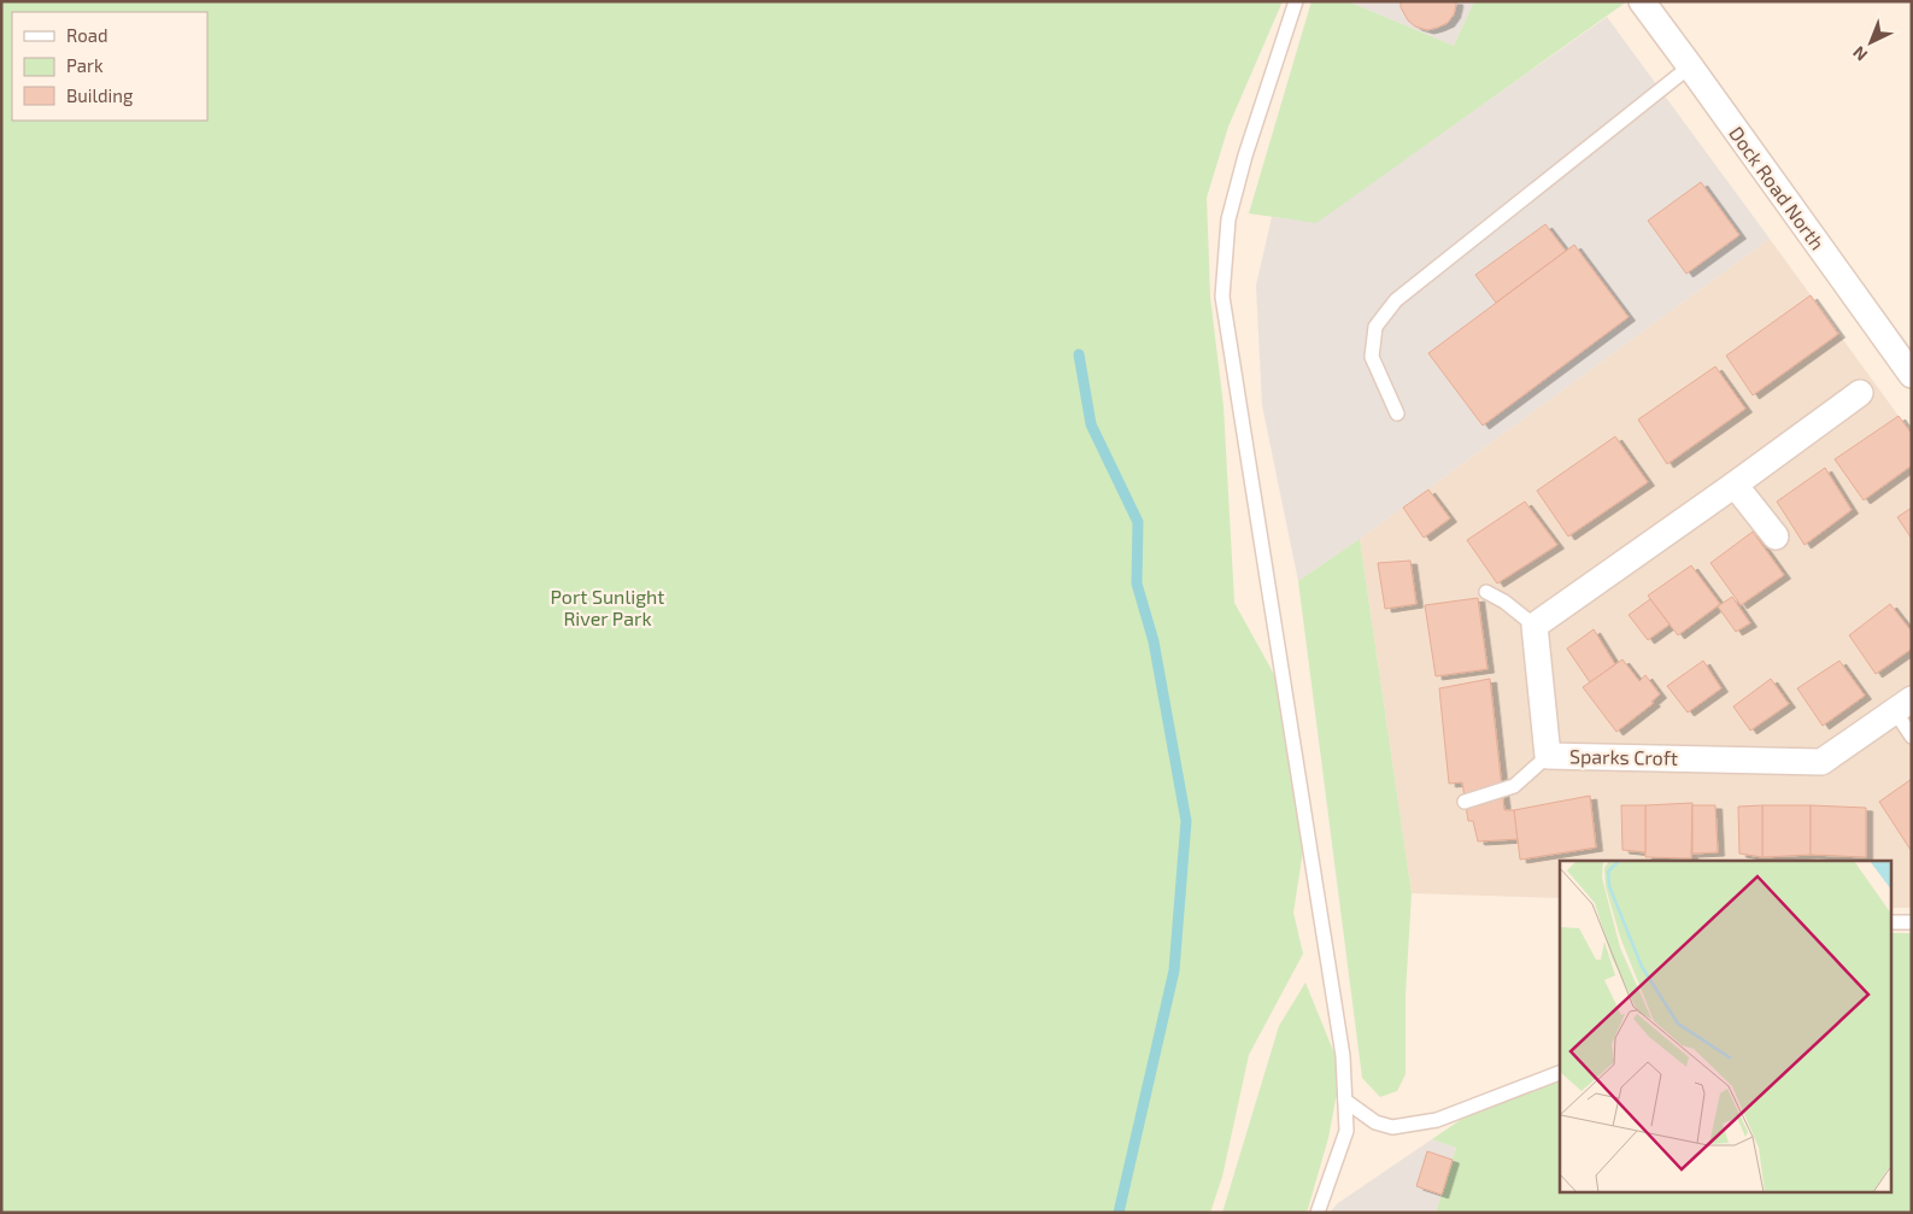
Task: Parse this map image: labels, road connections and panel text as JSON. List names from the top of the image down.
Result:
{
  "streets": {
    "street": ["Dock Road North", "Sparks Croft"]
  },
  "parks": ["Port Sunlight River Park"],
  "legend": ["Road", "Park", "Building"],
  "north": "bottom left"
}
